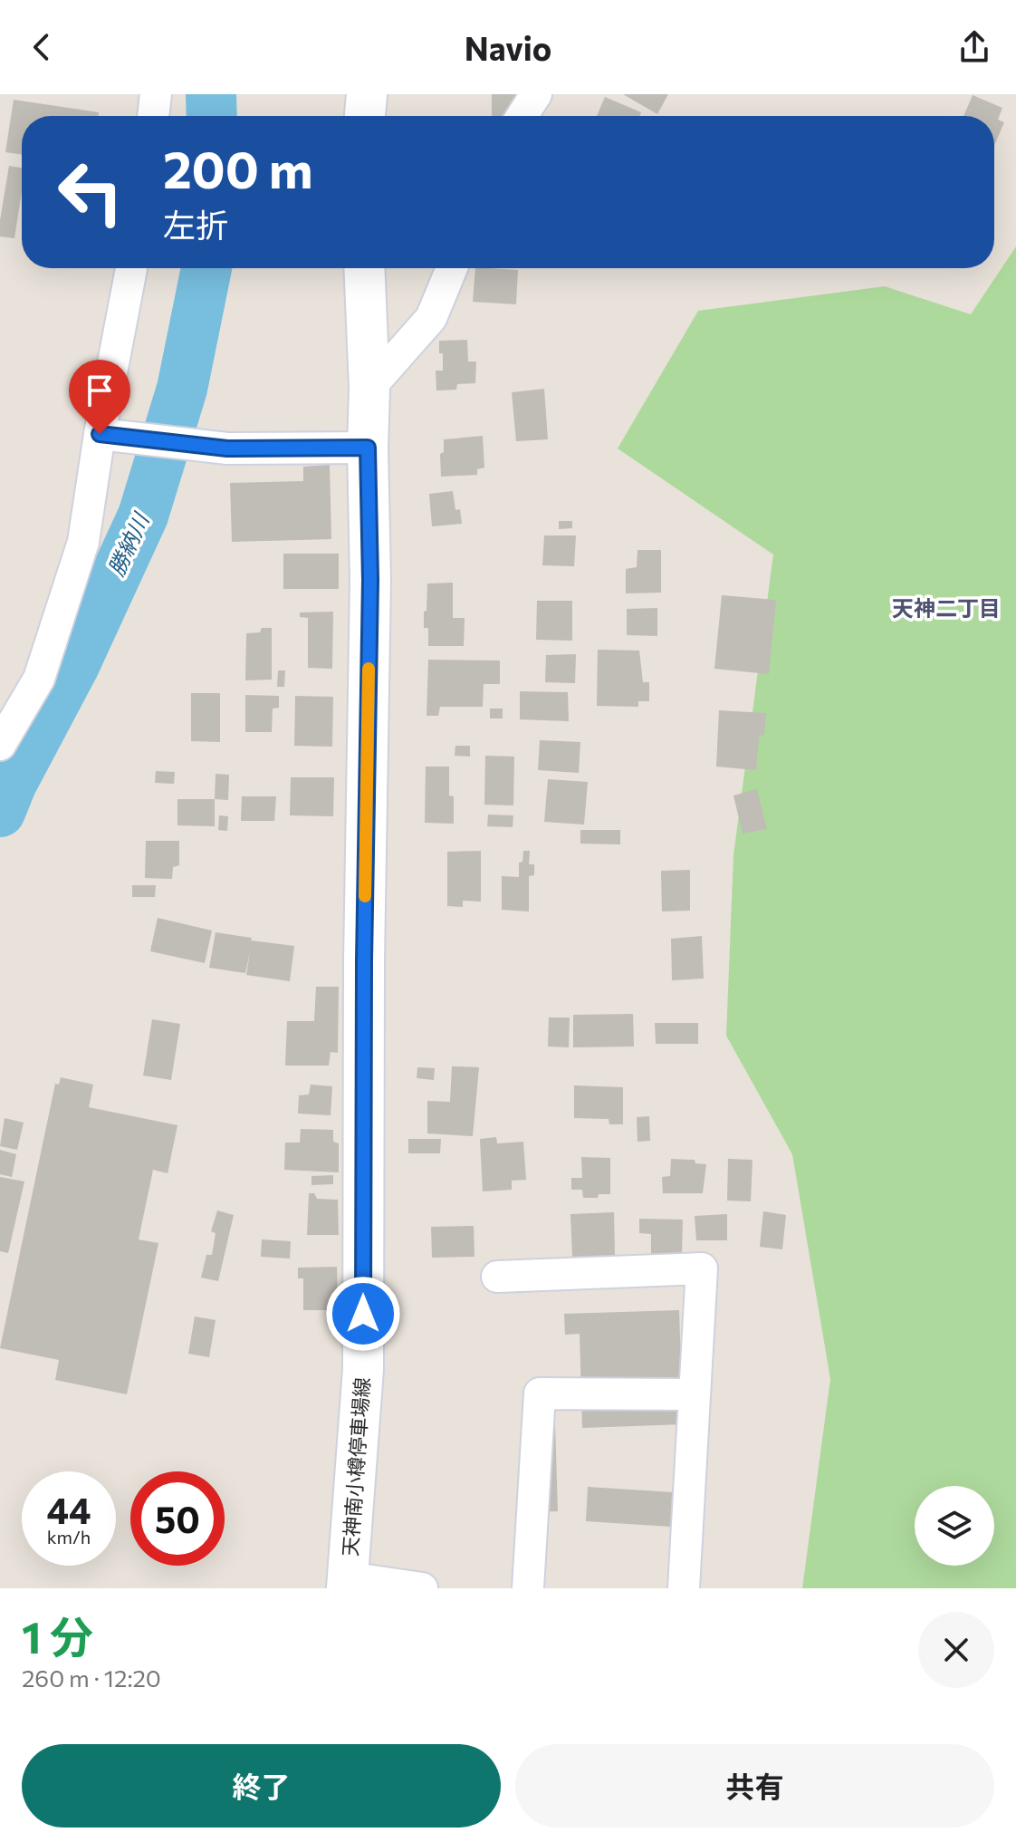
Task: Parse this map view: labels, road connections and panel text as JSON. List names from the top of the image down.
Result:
{
  "streets": {
    "main road": ["天神南小樽停車場線"]
  },
  "districts": ["天神二丁目"],
  "water": ["勝納川"],
  "page": {
    "header": "Navio",
    "turn": ["200 m", "左折"],
    "speed": "44 km/h",
    "limit": "50",
    "heading": ["1 分", "260 m · 12:20"],
    "buttons": ["終了", "共有"]
  }
}
